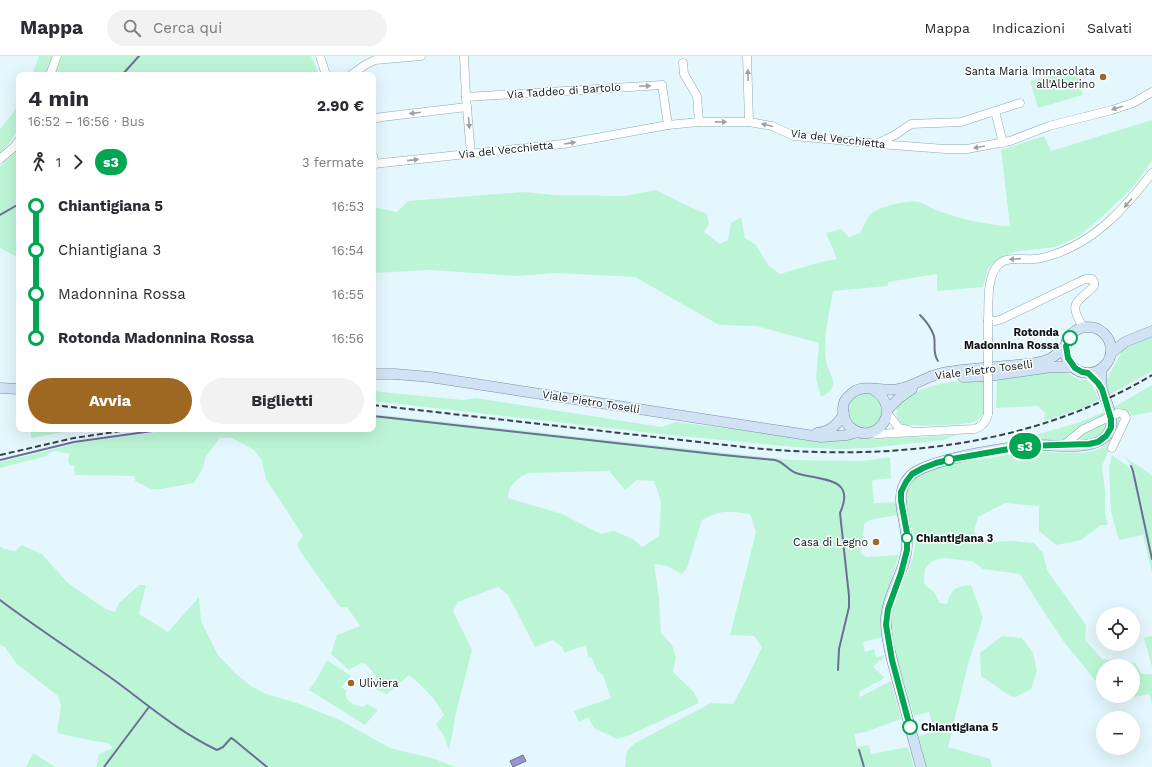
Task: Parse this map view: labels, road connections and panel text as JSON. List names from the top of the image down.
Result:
{
  "streets": {
    "main road": ["Viale Pietro Toselli"],
    "street": ["Via Taddeo di Bartolo", "Via del Vecchietta"]
  },
  "crossings": [
    ["Via Taddeo di Bartolo", "Via del Vecchietta"]
  ],
  "one_way": ["Via Taddeo di Bartolo"],
  "places": [
    "Santa Maria Immacolata all'Alberino",
    "Rotonda Madonnina Rossa",
    "Chiantigiana 3",
    "Casa di Legno",
    "Uliviera",
    "Chiantigiana 5"
  ],
  "lines": ["bus line s3"],
  "page": {
    "header": "Mappa",
    "search": "Cerca qui",
    "nav": ["Mappa", "Indicazioni", "Salvati"],
    "on_map": "s3",
    "heading": ["4 min", "16:52 – 16:56 · Bus", "2.90 €"],
    "legs": ["1", "s3", "3 fermate"],
    "list": [
      {
        "name": "Chiantigiana 5",
        "value": "16:53"
      },
      {
        "name": "Chiantigiana 3",
        "value": "16:54"
      },
      {
        "name": "Madonnina Rossa",
        "value": "16:55"
      },
      {
        "name": "Rotonda Madonnina Rossa",
        "value": "16:56"
      }
    ],
    "buttons": ["Avvia", "Biglietti"],
    "map_buttons": ["+", "−"]
  }
}
